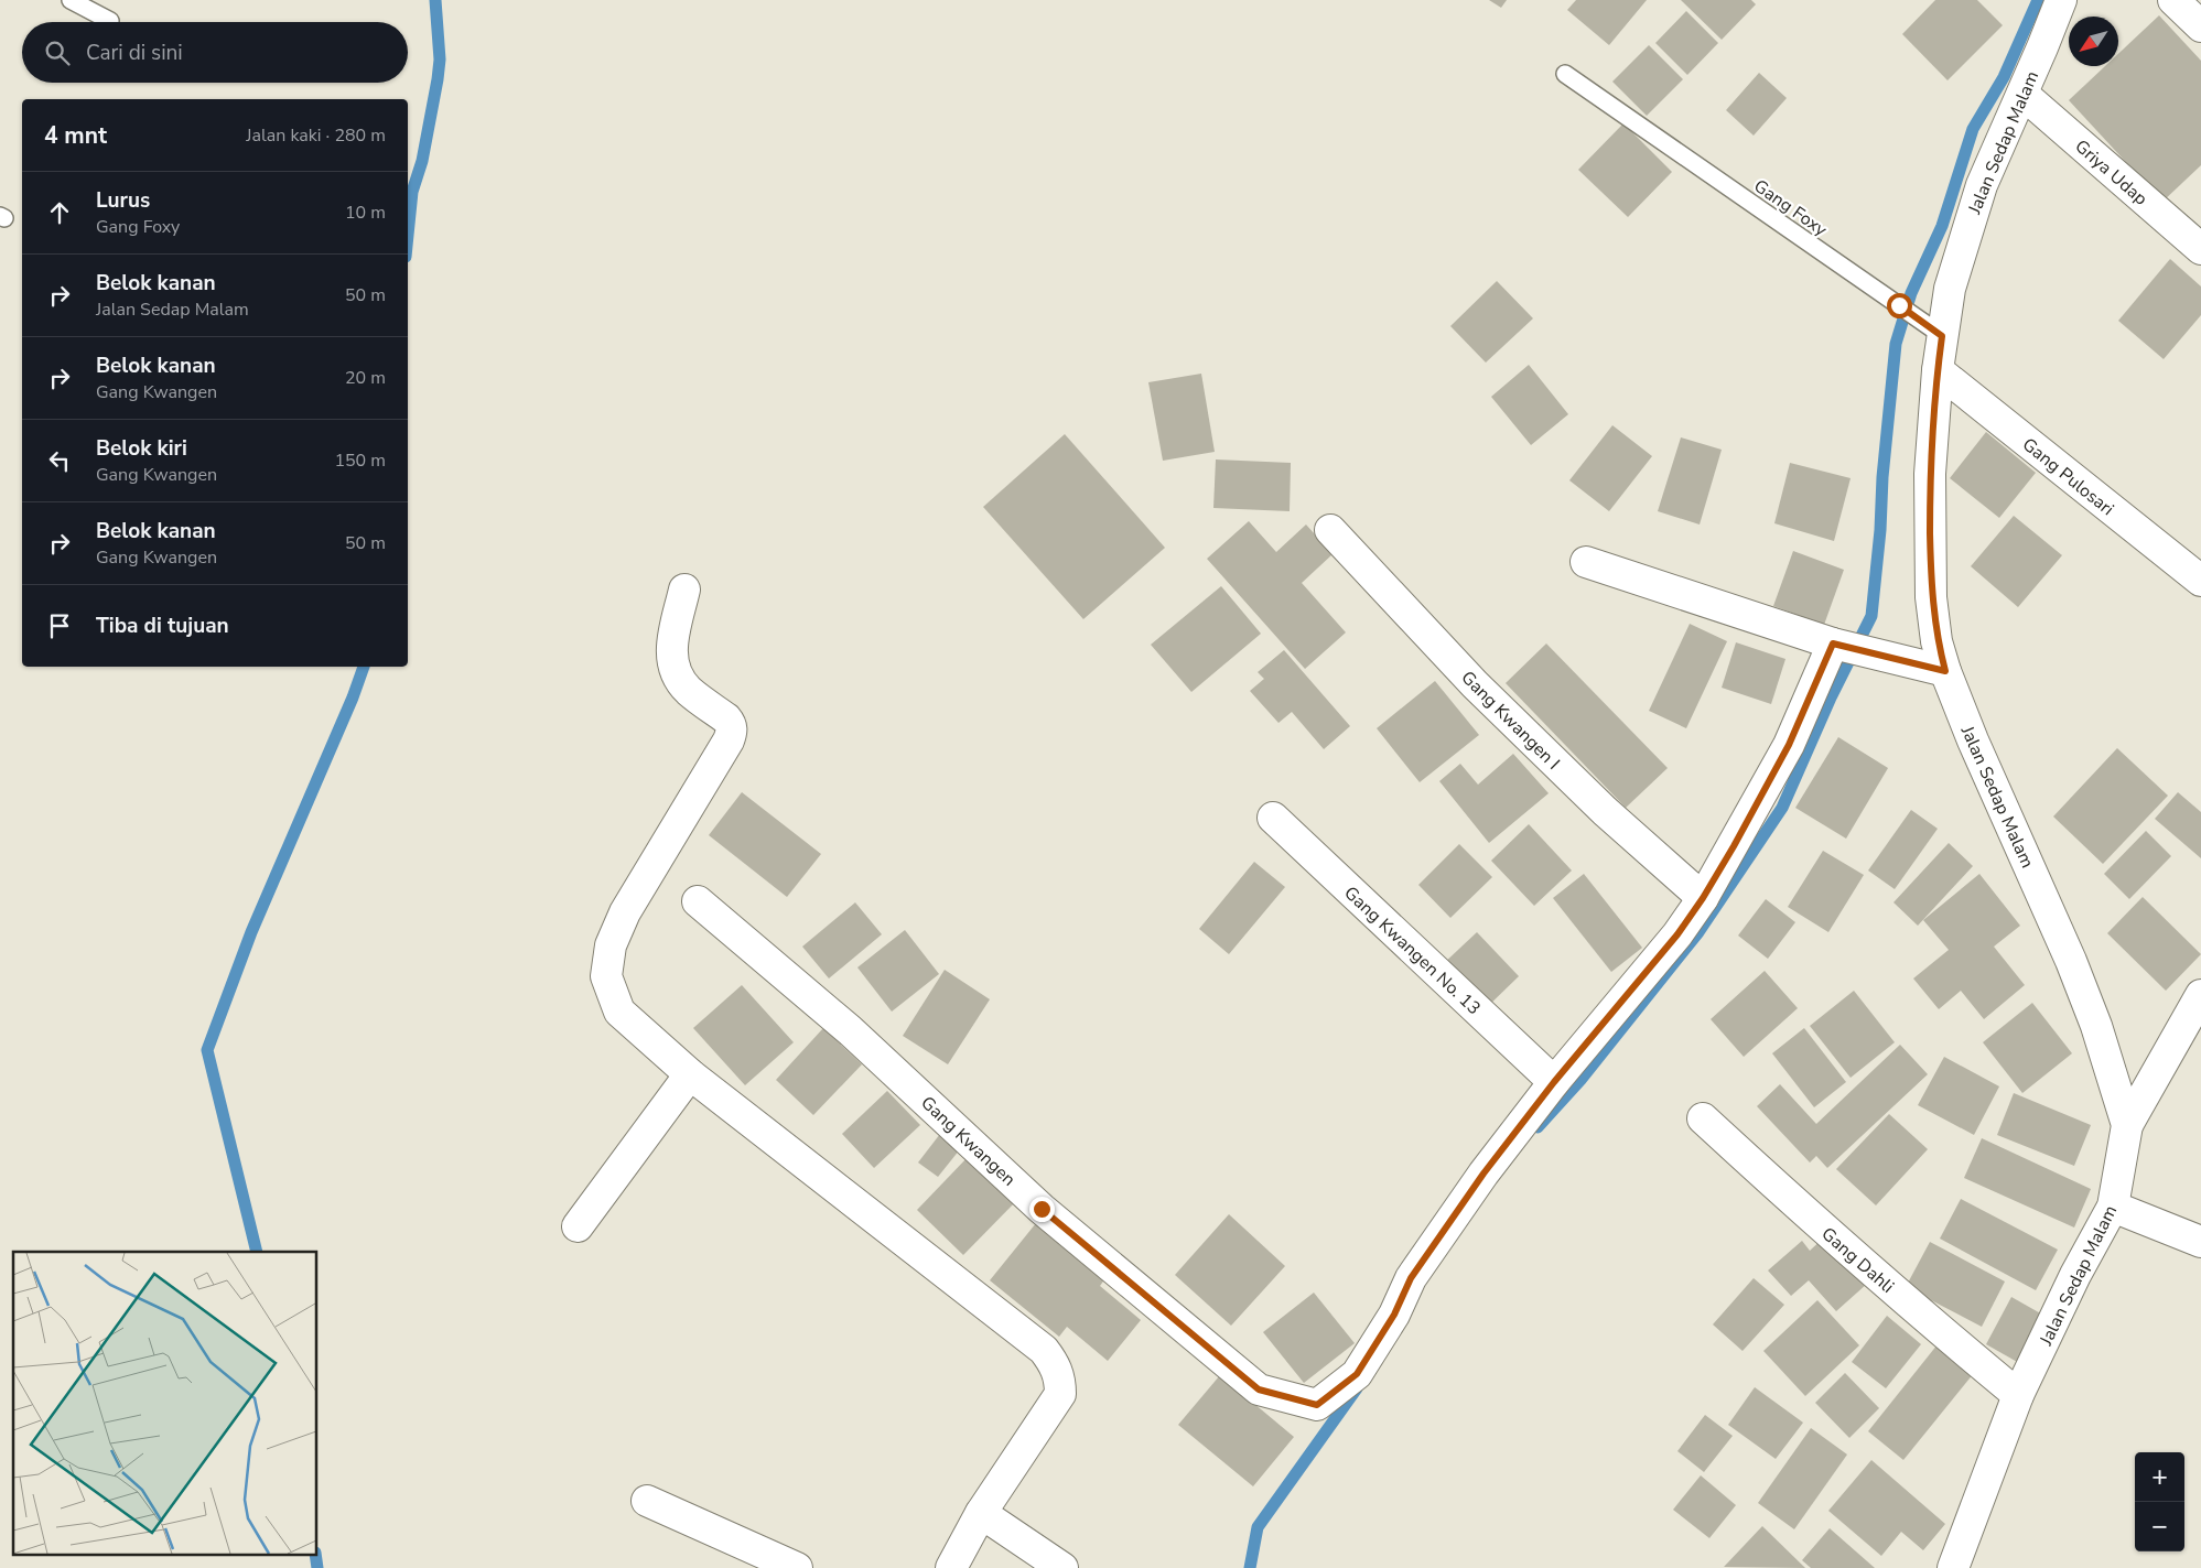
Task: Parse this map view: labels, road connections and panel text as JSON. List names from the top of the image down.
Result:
{
  "streets": {
    "street": [
      "Jalan Sedap Malam",
      "Griya Udap",
      "Gang Pulosari",
      "Gang Kwangen I",
      "Gang Kwangen No. 13",
      "Gang Kwangen",
      "Gang Dahli"
    ],
    "lane": ["Gang Foxy"]
  },
  "crossings": [
    ["Jalan Sedap Malam", "Griya Udap"],
    ["Jalan Sedap Malam", "Gang Foxy"],
    ["Jalan Sedap Malam", "Gang Pulosari"],
    ["Jalan Sedap Malam", "Gang Dahli"],
    ["Gang Kwangen I", "Gang Kwangen"],
    ["Gang Kwangen No. 13", "Gang Kwangen"]
  ],
  "north": "bottom left",
  "page": {
    "search": "Cari di sini",
    "heading": ["4 mnt", "Jalan kaki · 280 m"],
    "list": [
      ["Lurus", "Gang Foxy", "10 m"],
      ["Belok kanan", "Jalan Sedap Malam", "50 m"],
      ["Belok kanan", "Gang Kwangen", "20 m"],
      ["Belok kiri", "Gang Kwangen", "150 m"],
      ["Belok kanan", "Gang Kwangen", "50 m"],
      "Tiba di tujuan"
    ],
    "map_buttons": ["+", "−"]
  }
}
